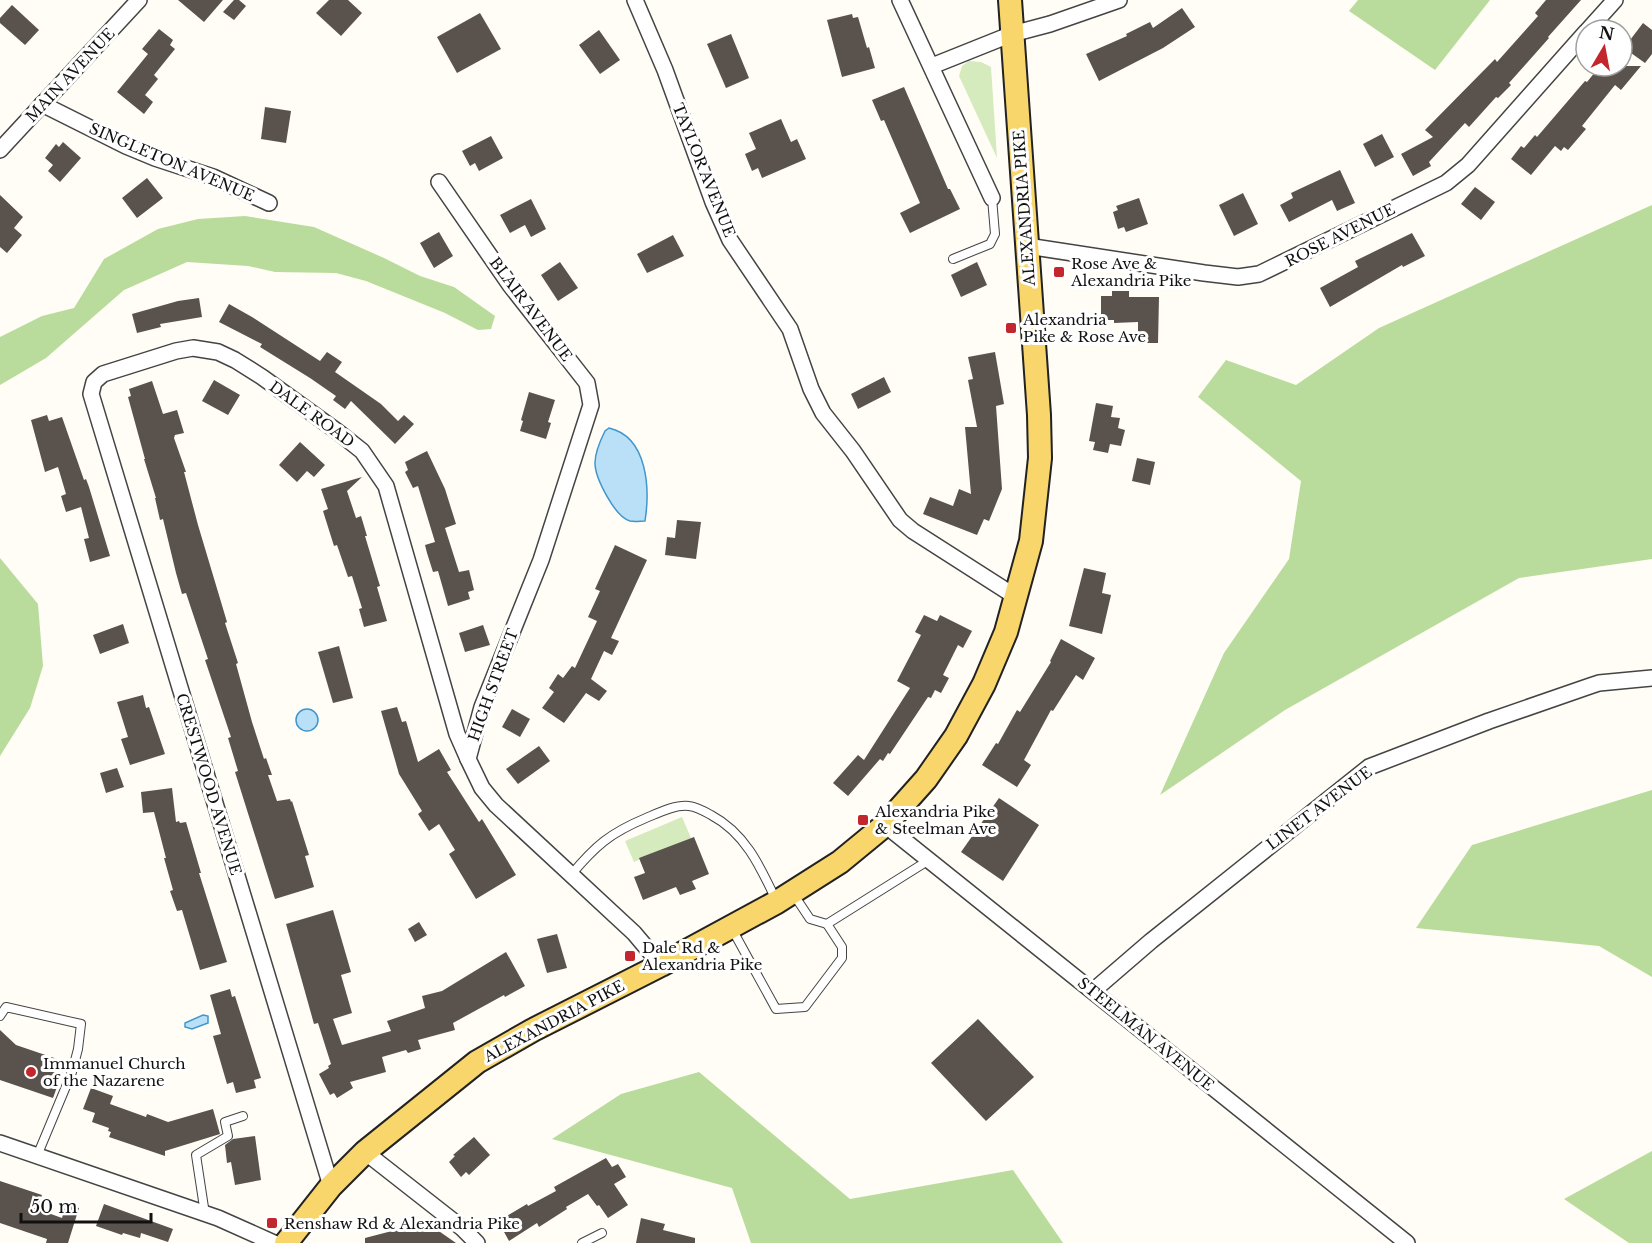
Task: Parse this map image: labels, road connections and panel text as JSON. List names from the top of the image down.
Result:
{
  "streets": {
    "main road": ["ALEXANDRIA PIKE"],
    "street": [
      "MAIN AVENUE",
      "SINGLETON AVENUE",
      "TAYLOR AVENUE",
      "ROSE AVENUE",
      "BLAIR AVENUE",
      "DALE ROAD",
      "HIGH STREET",
      "CRESTWOOD AVENUE",
      "LINET AVENUE",
      "STEELMAN AVENUE"
    ]
  },
  "crossings": [
    ["MAIN AVENUE", "SINGLETON AVENUE"],
    ["TAYLOR AVENUE", "ALEXANDRIA PIKE"],
    ["ALEXANDRIA PIKE", "ROSE AVENUE"],
    ["ALEXANDRIA PIKE", "HIGH STREET"],
    ["ALEXANDRIA PIKE", "CRESTWOOD AVENUE"],
    ["ALEXANDRIA PIKE", "STEELMAN AVENUE"],
    ["BLAIR AVENUE", "HIGH STREET"],
    ["DALE ROAD", "HIGH STREET"],
    ["DALE ROAD", "CRESTWOOD AVENUE"],
    ["LINET AVENUE", "STEELMAN AVENUE"]
  ],
  "places": {
    "transit": [
      "Rose Ave & Alexandria Pike",
      "Alexandria Pike & Rose Ave",
      "Alexandria Pike & Steelman Ave",
      "Dale Rd & Alexandria Pike",
      "Renshaw Rd & Alexandria Pike"
    ],
    "other": ["Immanuel Church of the Nazarene"]
  },
  "scale_bar": "50 m",
  "north": "top"
}
